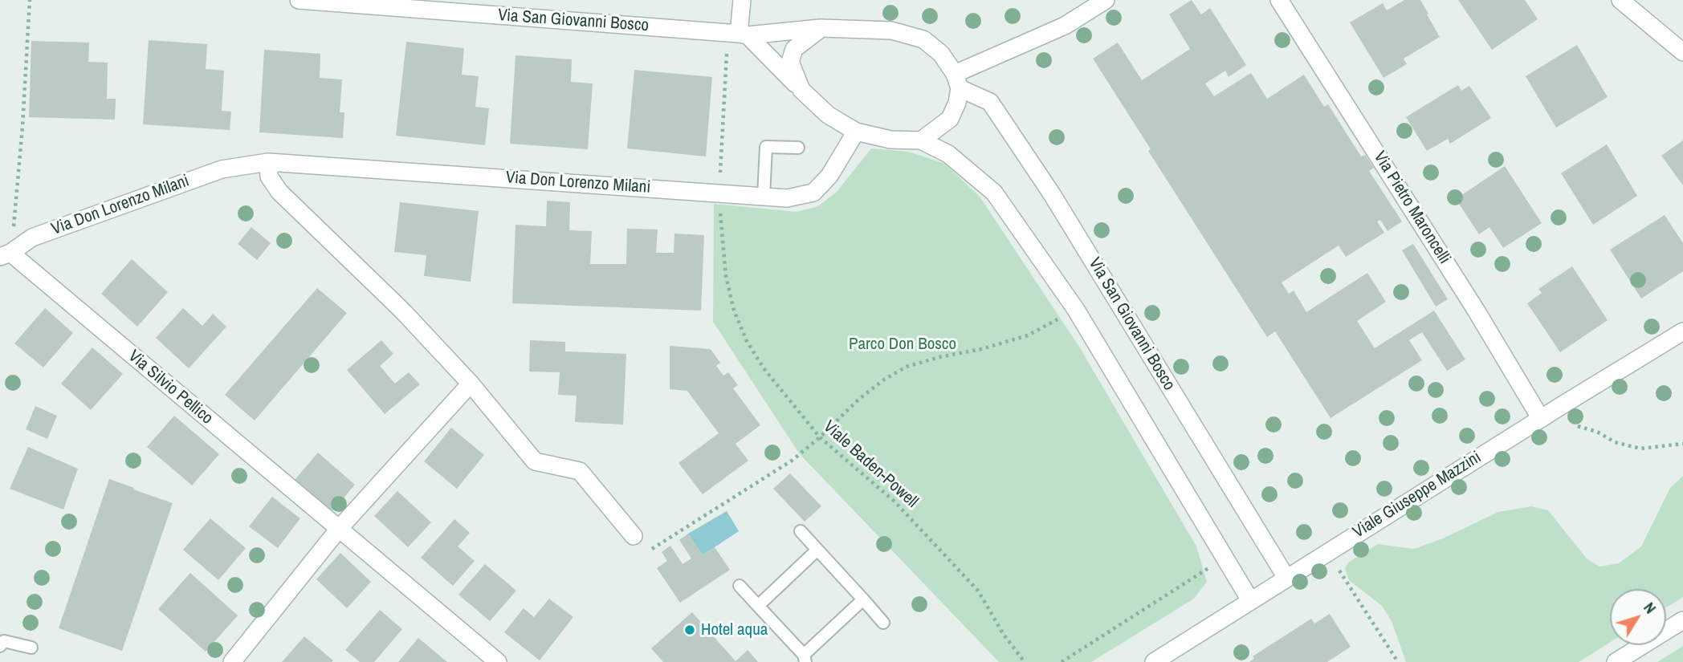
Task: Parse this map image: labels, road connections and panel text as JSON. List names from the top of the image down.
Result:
{
  "streets": {
    "street": [
      "Via San Giovanni Bosco",
      "Via Don Lorenzo Milani",
      "Via Pietro Maroncelli",
      "Via Silvio Pellico",
      "Viale Giuseppe Mazzini"
    ],
    "path": ["Viale Baden-Powell"]
  },
  "crossings": [
    ["Via San Giovanni Bosco", "Via Don Lorenzo Milani"],
    ["Via San Giovanni Bosco", "Viale Giuseppe Mazzini"],
    ["Via Don Lorenzo Milani", "Via Silvio Pellico"],
    ["Via Pietro Maroncelli", "Viale Giuseppe Mazzini"]
  ],
  "parks": ["Parco Don Bosco"],
  "places": ["Hotel aqua"],
  "north": "top right"
}
